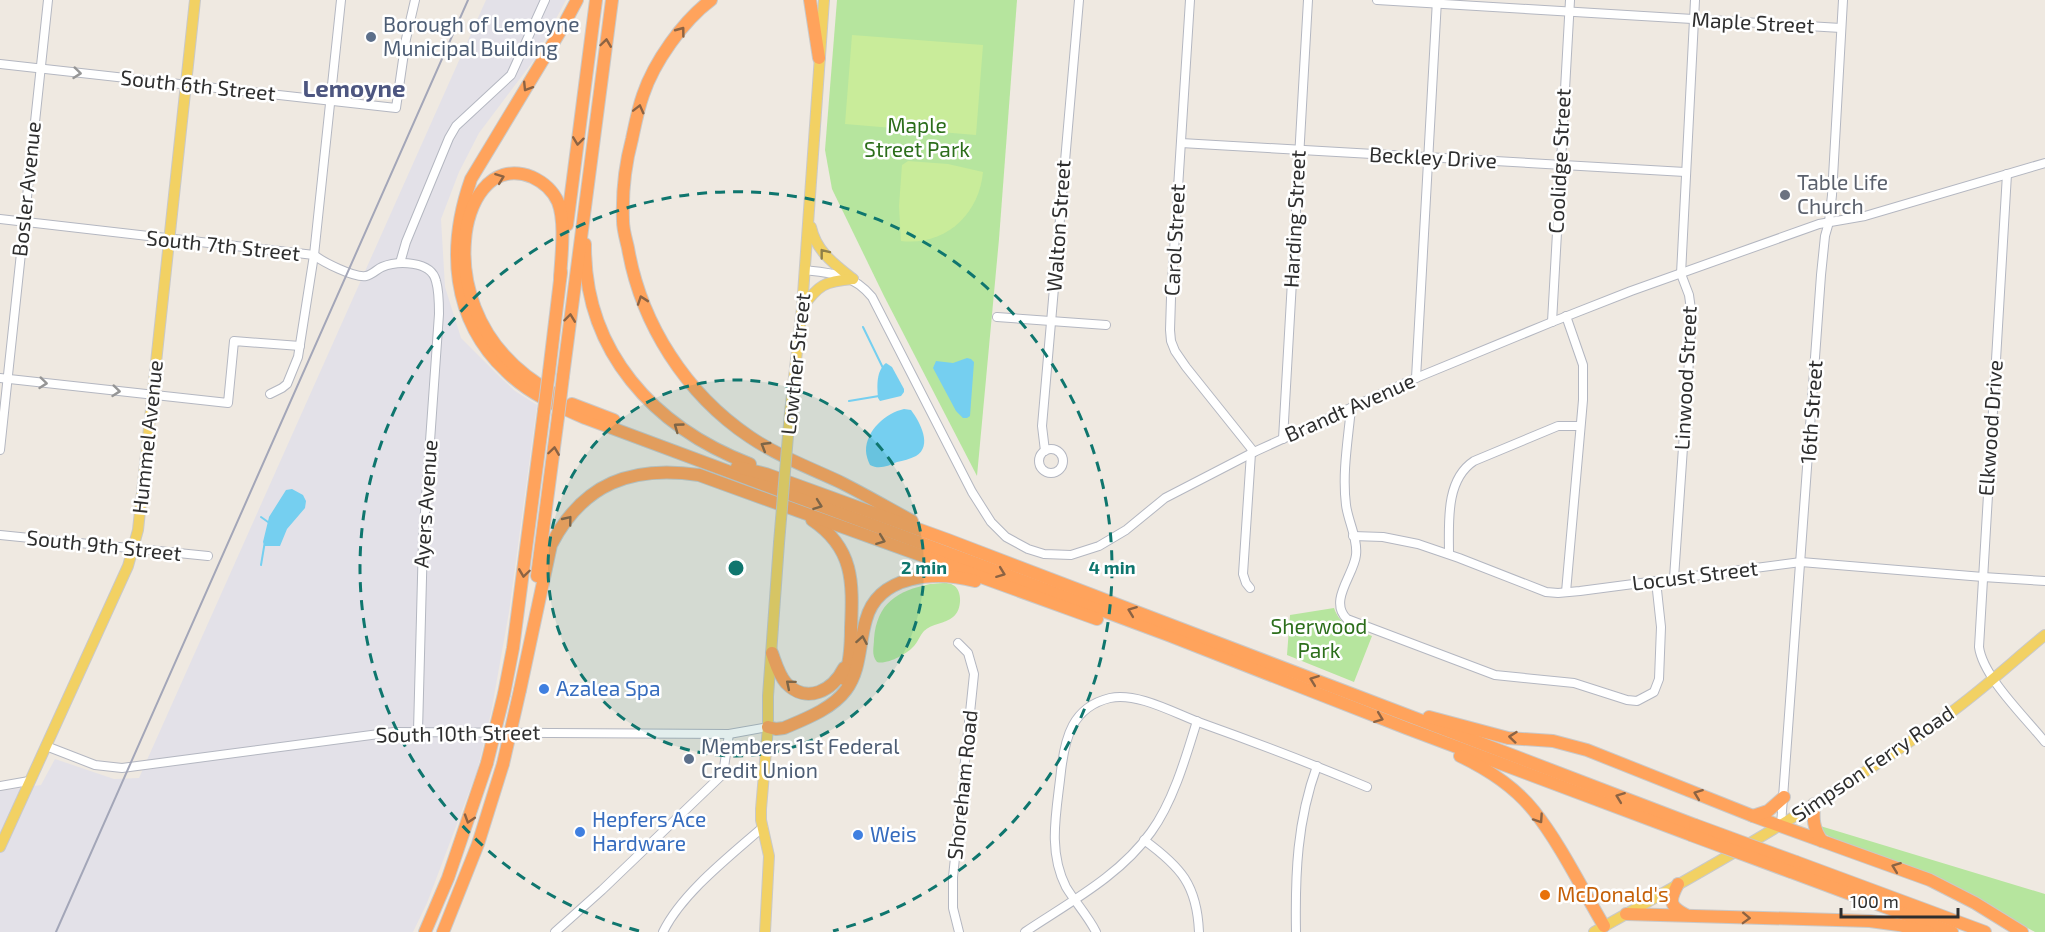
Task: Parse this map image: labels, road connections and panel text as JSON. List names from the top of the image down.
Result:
{
  "streets": {
    "main road": ["Lowther Street", "Hummel Avenue", "Simpson Ferry Road"],
    "street": [
      "Maple Street",
      "South 6th Street",
      "Beckley Drive",
      "Coolidge Street",
      "Bosler Avenue",
      "Harding Street",
      "Walton Street",
      "Carol Street",
      "South 7th Street",
      "Linwood Street",
      "Brandt Avenue",
      "16th Street",
      "Elkwood Drive",
      "Ayers Avenue",
      "South 9th Street",
      "Locust Street",
      "South 10th Street",
      "Shoreham Road"
    ]
  },
  "crossings": [
    ["Maple Street", "Coolidge Street"],
    ["Maple Street", "Linwood Street"],
    ["Maple Street", "16th Street"],
    ["South 6th Street", "Bosler Avenue"],
    ["South 6th Street", "Hummel Avenue"],
    ["Beckley Drive", "Coolidge Street"],
    ["Beckley Drive", "Harding Street"],
    ["Beckley Drive", "Carol Street"],
    ["Beckley Drive", "Linwood Street"],
    ["Coolidge Street", "Brandt Avenue"],
    ["Bosler Avenue", "South 7th Street"],
    ["Harding Street", "Brandt Avenue"],
    ["Carol Street", "Brandt Avenue"],
    ["South 7th Street", "Hummel Avenue"],
    ["South 7th Street", "Ayers Avenue"],
    ["Lowther Street", "South 10th Street"],
    ["Linwood Street", "Brandt Avenue"],
    ["Linwood Street", "Locust Street"],
    ["Brandt Avenue", "16th Street"],
    ["Brandt Avenue", "Elkwood Drive"],
    ["16th Street", "Locust Street"],
    ["16th Street", "Simpson Ferry Road"],
    ["Elkwood Drive", "Locust Street"],
    ["Elkwood Drive", "Simpson Ferry Road"],
    ["Hummel Avenue", "South 9th Street"],
    ["Hummel Avenue", "South 10th Street"],
    ["Ayers Avenue", "South 10th Street"]
  ],
  "districts": ["Lemoyne"],
  "parks": ["Maple Street Park", "Sherwood Park"],
  "places": [
    "Borough of Lemoyne Municipal Building",
    "Table Life Church",
    "Azalea Spa",
    "Members 1st Federal Credit Union",
    "Hepfers Ace Hardware",
    "Weis",
    "McDonald's"
  ],
  "scale_bar": "100 m",
  "rings": ["2 min", "4 min"]
}
